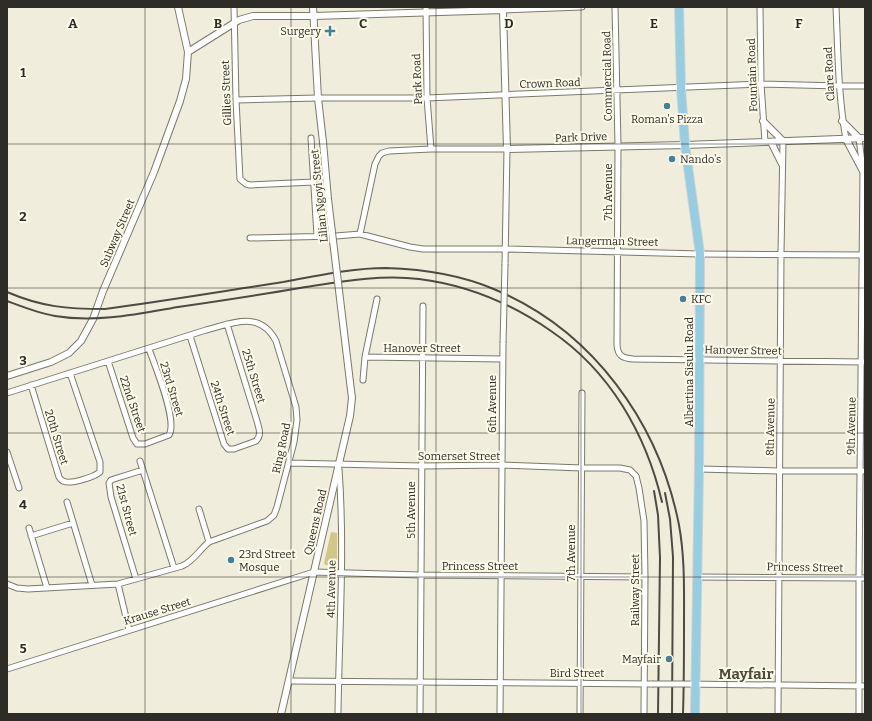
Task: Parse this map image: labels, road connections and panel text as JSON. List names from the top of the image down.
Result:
{
  "streets": {
    "main road": ["Albertina Sisulu Road"],
    "street": [
      "Clare Road",
      "Fountain Road",
      "Commercial Road",
      "Park Road",
      "Crown Road",
      "Gillies Street",
      "Park Drive",
      "7th Avenue",
      "Lilian Ngoyi Street",
      "Subway Street",
      "Langerman Street",
      "Hanover Street",
      "25th Street",
      "23rd Street",
      "22nd Street",
      "6th Avenue",
      "24th Street",
      "9th Avenue",
      "8th Avenue",
      "20th Street",
      "Ring Road",
      "Somerset Street",
      "21st Street",
      "5th Avenue",
      "Queens Road",
      "Princess Street",
      "4th Avenue",
      "Railway Street",
      "Krause Street",
      "Bird Street"
    ]
  },
  "crossings": [
    ["Clare Road", "Crown Road"],
    ["Clare Road", "Park Drive"],
    ["Fountain Road", "Crown Road"],
    ["Fountain Road", "Park Drive"],
    ["Commercial Road", "Crown Road"],
    ["Commercial Road", "Park Drive"],
    ["Commercial Road", "7th Avenue"],
    ["Park Road", "Crown Road"],
    ["Park Road", "Park Drive"],
    ["Crown Road", "Gillies Street"],
    ["Crown Road", "Lilian Ngoyi Street"],
    ["Crown Road", "Albertina Sisulu Road"],
    ["Crown Road", "6th Avenue"],
    ["Park Drive", "7th Avenue"],
    ["Park Drive", "Langerman Street"],
    ["Park Drive", "Albertina Sisulu Road"],
    ["Park Drive", "6th Avenue"],
    ["Park Drive", "9th Avenue"],
    ["Park Drive", "8th Avenue"],
    ["7th Avenue", "Langerman Street"],
    ["7th Avenue", "Hanover Street"],
    ["7th Avenue", "Somerset Street"],
    ["7th Avenue", "Princess Street"],
    ["7th Avenue", "Bird Street"],
    ["Lilian Ngoyi Street", "Queens Road"],
    ["Langerman Street", "Albertina Sisulu Road"],
    ["Langerman Street", "6th Avenue"],
    ["Langerman Street", "9th Avenue"],
    ["Langerman Street", "8th Avenue"],
    ["Hanover Street", "Albertina Sisulu Road"],
    ["Hanover Street", "6th Avenue"],
    ["Hanover Street", "9th Avenue"],
    ["Hanover Street", "8th Avenue"],
    ["Hanover Street", "5th Avenue"],
    ["Albertina Sisulu Road", "Princess Street"],
    ["Albertina Sisulu Road", "Bird Street"],
    ["25th Street", "24th Street"],
    ["25th Street", "Ring Road"],
    ["23rd Street", "22nd Street"],
    ["23rd Street", "Ring Road"],
    ["22nd Street", "Ring Road"],
    ["6th Avenue", "Somerset Street"],
    ["6th Avenue", "Princess Street"],
    ["6th Avenue", "Bird Street"],
    ["24th Street", "Ring Road"],
    ["9th Avenue", "Princess Street"],
    ["9th Avenue", "Bird Street"],
    ["8th Avenue", "Princess Street"],
    ["8th Avenue", "Bird Street"],
    ["20th Street", "Ring Road"],
    ["Ring Road", "Somerset Street"],
    ["Ring Road", "21st Street"],
    ["Somerset Street", "5th Avenue"],
    ["Somerset Street", "Queens Road"],
    ["Somerset Street", "4th Avenue"],
    ["Somerset Street", "Railway Street"],
    ["5th Avenue", "Princess Street"],
    ["5th Avenue", "Bird Street"],
    ["Queens Road", "Princess Street"],
    ["Queens Road", "4th Avenue"],
    ["Queens Road", "Krause Street"],
    ["Queens Road", "Bird Street"],
    ["Princess Street", "4th Avenue"],
    ["Princess Street", "Railway Street"],
    ["Princess Street", "Krause Street"],
    ["4th Avenue", "Bird Street"],
    ["Railway Street", "Bird Street"]
  ],
  "districts": ["Mayfair"],
  "places": {
    "health": ["Surgery"],
    "other": [
      "Roman's Pizza",
      "Nando's",
      "KFC",
      "23rd Street Mosque",
      "Mayfair"
    ]
  },
  "grid": {
    "columns": [
      "A",
      "B",
      "C",
      "D",
      "E",
      "F"
    ],
    "rows": [
      "1",
      "2",
      "3",
      "4",
      "5"
    ]
  }
}
